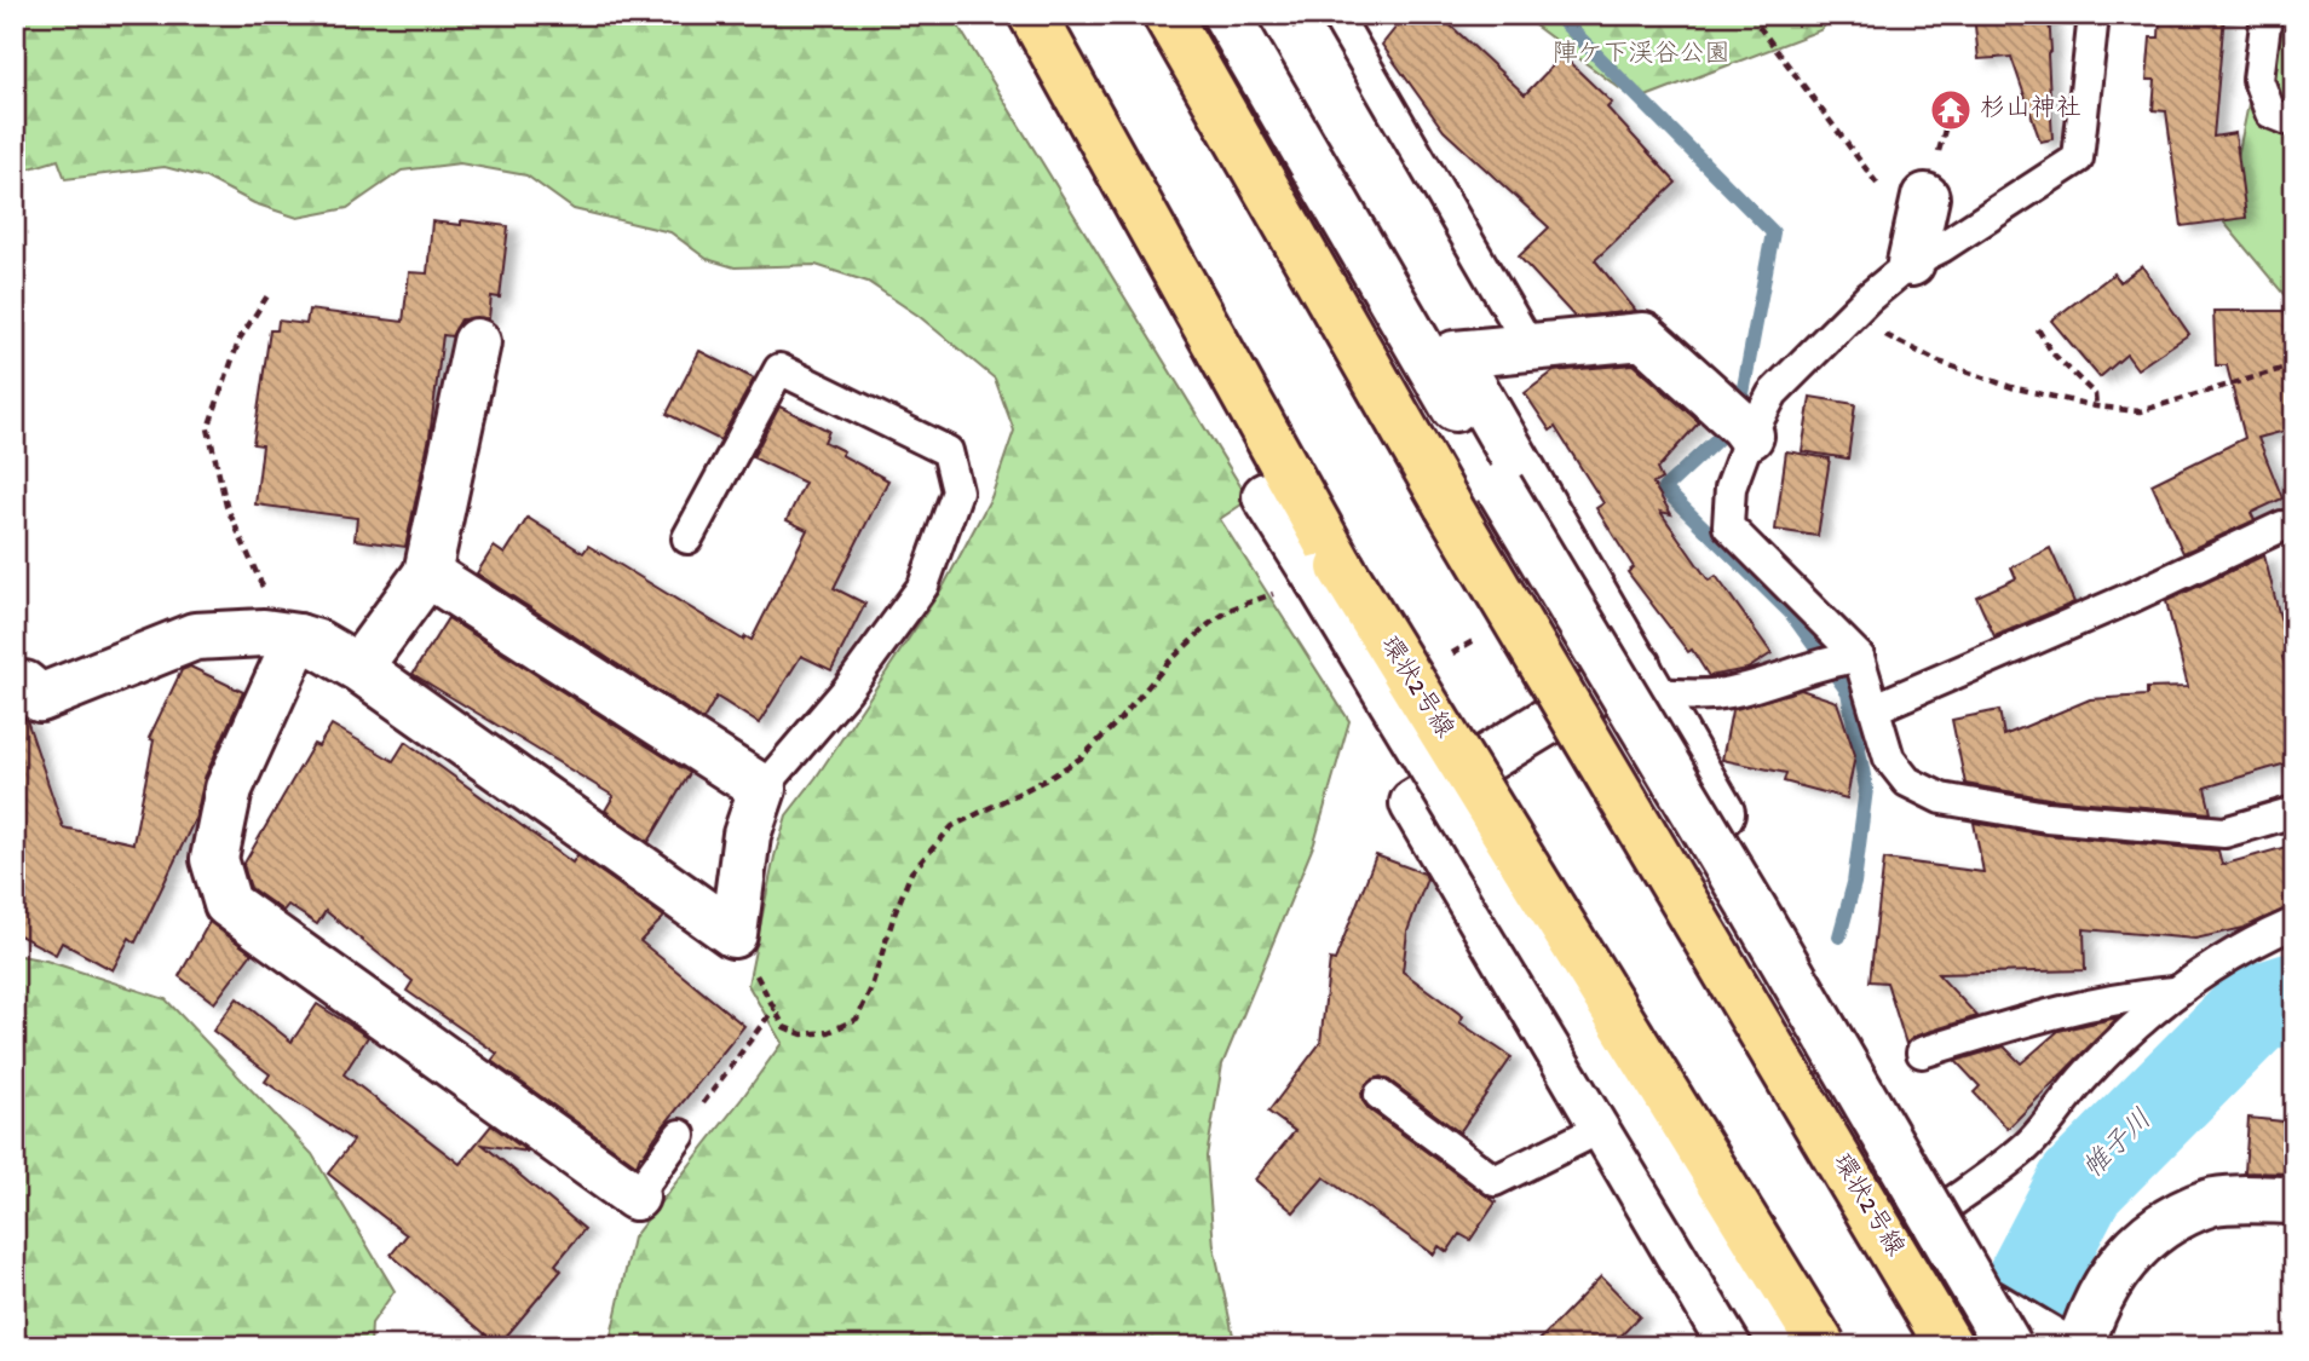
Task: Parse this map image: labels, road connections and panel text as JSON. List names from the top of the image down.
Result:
{
  "streets": {
    "main road": ["環状2号線"]
  },
  "water": ["帷子川"],
  "parks": ["陣ケ下渓谷公園"],
  "places": {
    "temple": ["杉山神社"]
  }
}
